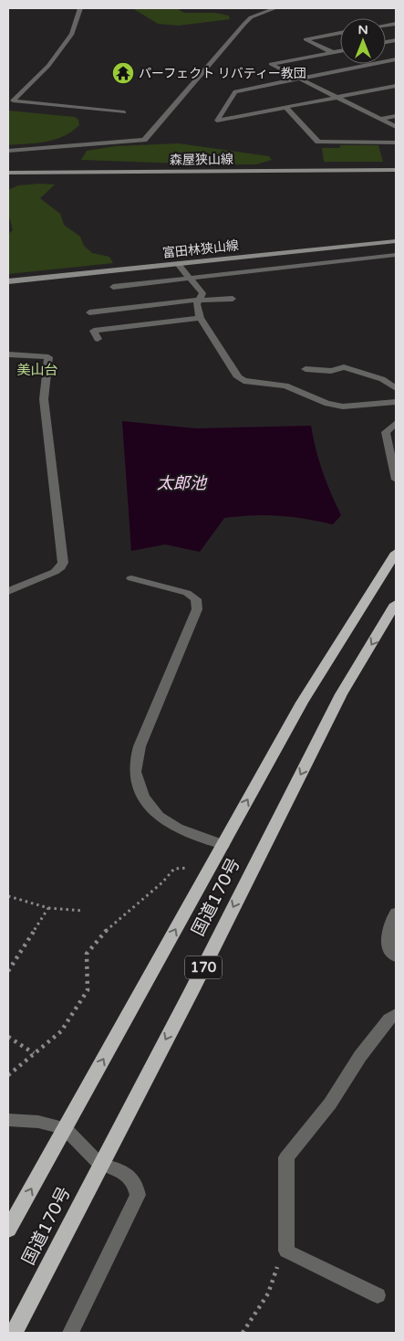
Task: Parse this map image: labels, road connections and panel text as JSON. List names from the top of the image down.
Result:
{
  "streets": {
    "highway": ["国道170号", "170"],
    "main road": ["森屋狭山線", "富田林狭山線"]
  },
  "districts": ["美山台"],
  "water": ["太郎池"],
  "places": {
    "temple": ["パーフェクト リバティー教団"]
  },
  "north": "top"
}
